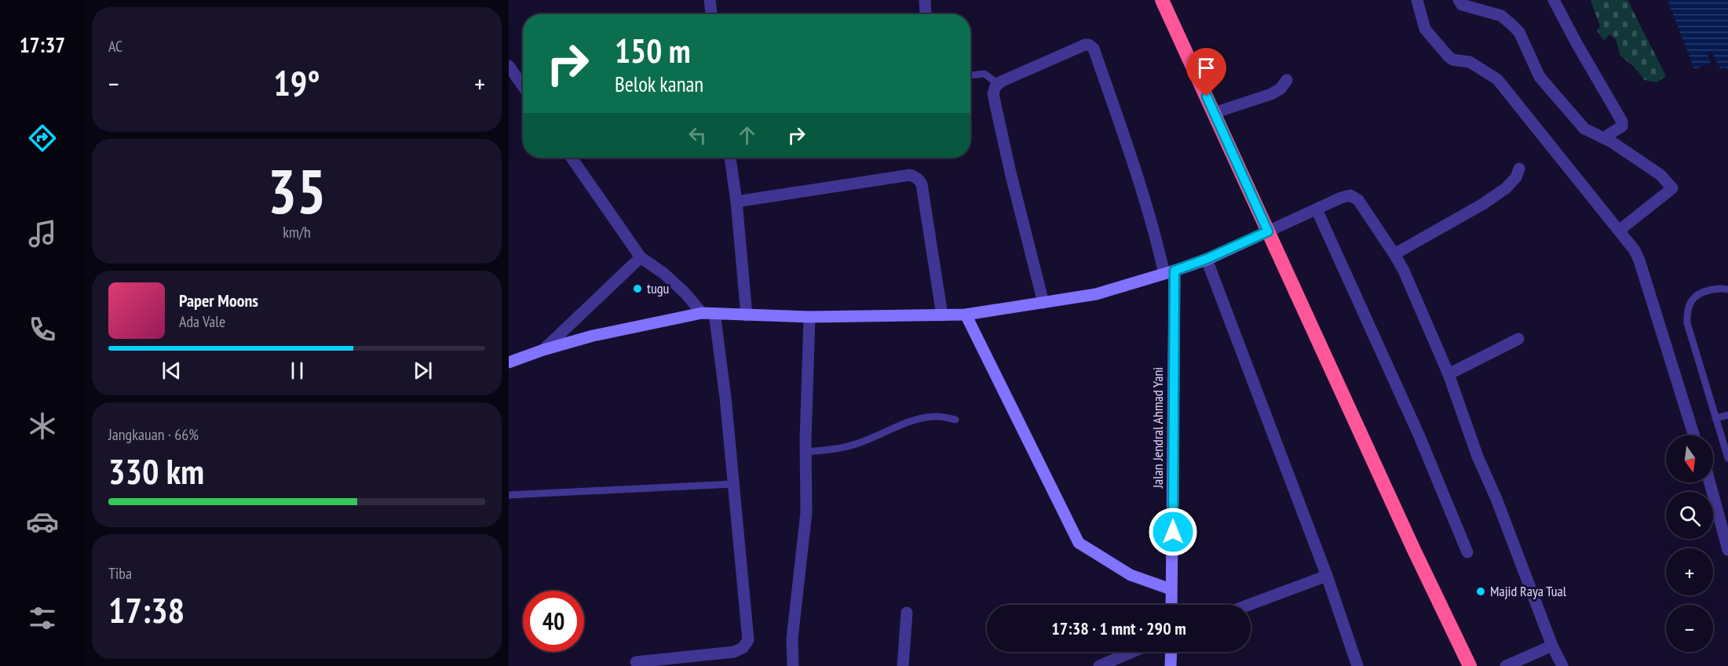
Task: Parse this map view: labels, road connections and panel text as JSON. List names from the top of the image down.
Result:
{
  "streets": {
    "street": ["Jalan Jendral Ahmad Yani"]
  },
  "places": ["tugu", "Majid Raya Tual"],
  "north": "bottom",
  "page": {
    "tabs": "17:37",
    "tile": [
      "AC",
      ["35", "km/h"],
      ["Jangkauan · 66%", "330 km"],
      ["Tiba", "17:38"]
    ],
    "turn": ["150 m", "Belok kanan"],
    "heat": ["−", "19°", "+"],
    "song": ["Paper Moons", "Ada Vale"],
    "map_buttons": ["+", "−"],
    "limit": "40",
    "trip": "17:38 · 1 mnt · 290 m"
  }
}
